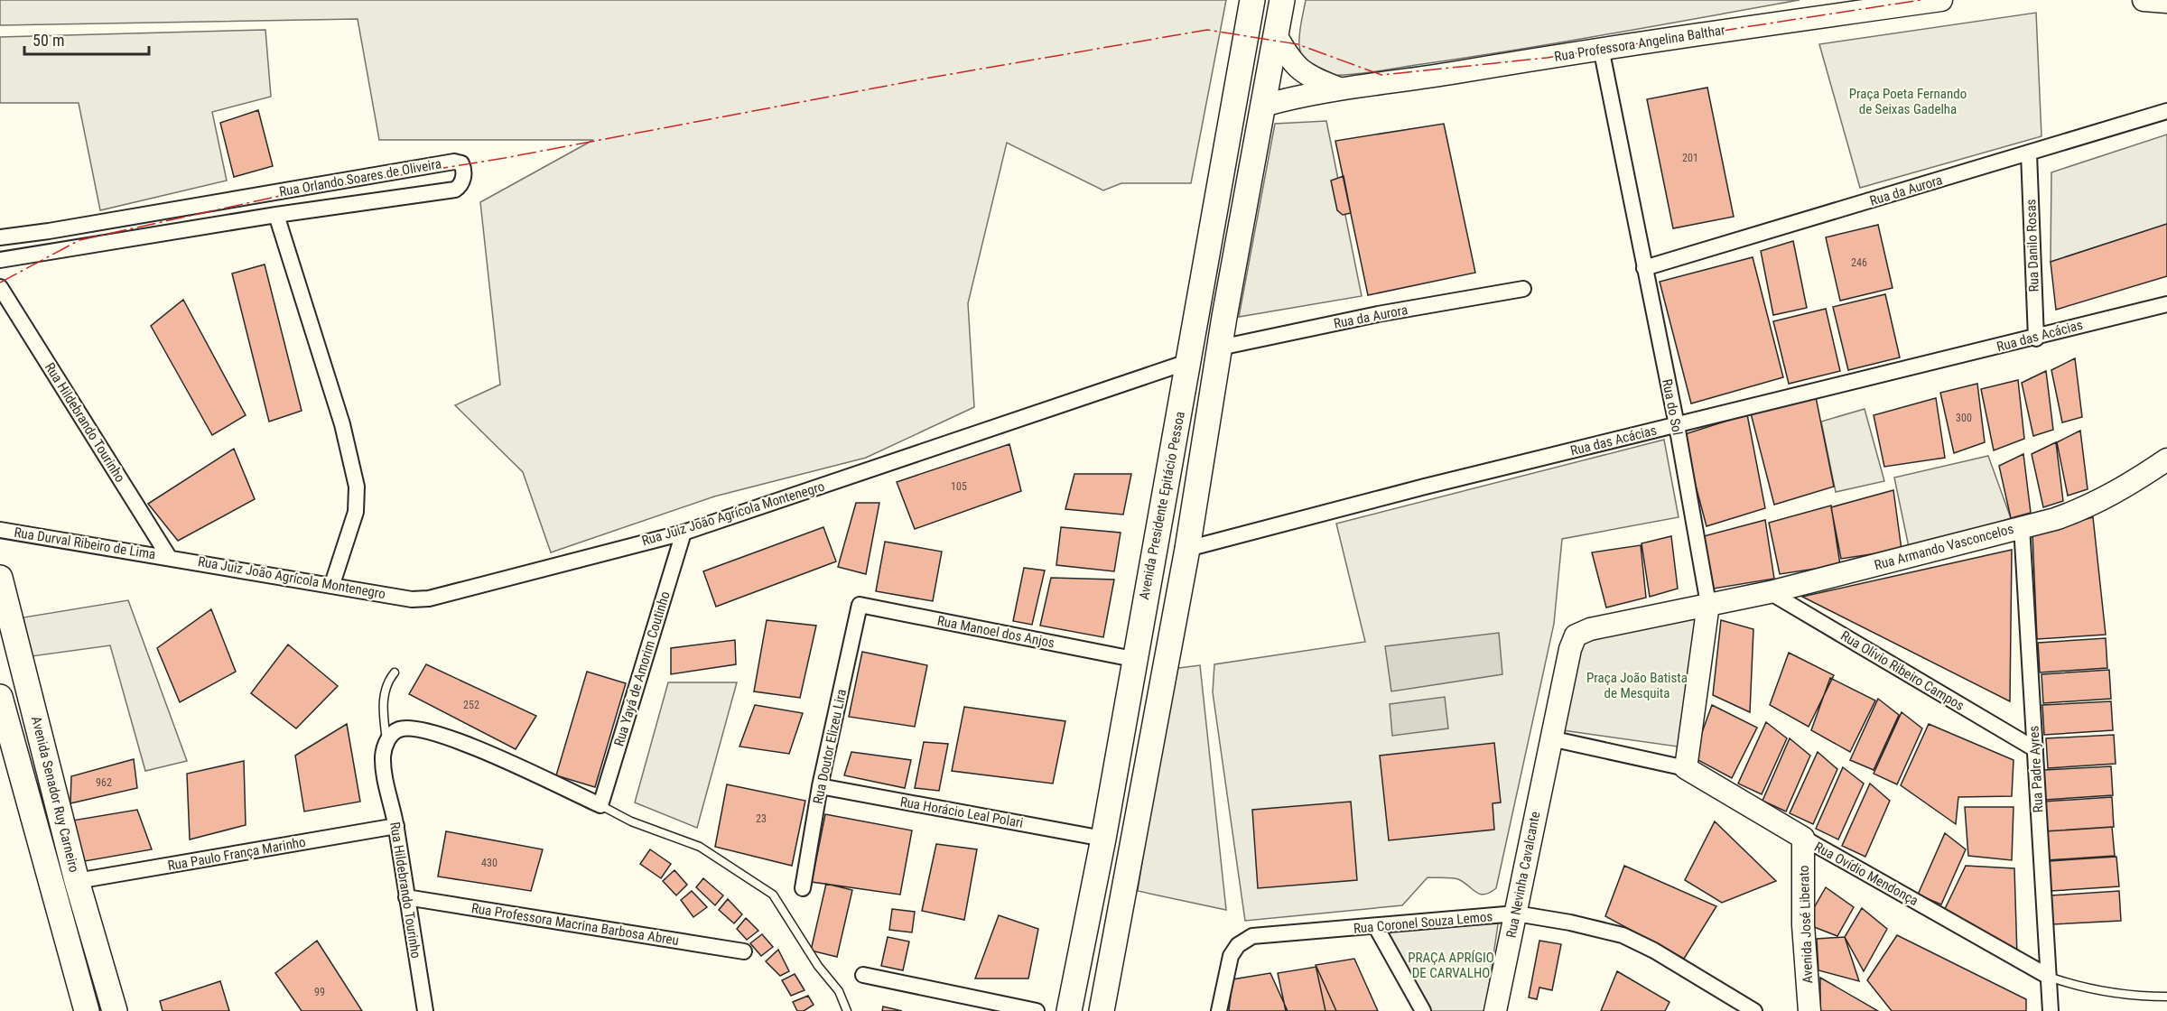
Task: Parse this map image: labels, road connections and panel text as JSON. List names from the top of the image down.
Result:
{
  "streets": {
    "main road": ["Avenida Presidente Epitácio Pessoa", "Avenida Senador Ruy Carneiro"],
    "street": [
      "Rua Professora Angelina Balthar",
      "Rua Orlando Soares de Oliveira",
      "Rua da Aurora",
      "Rua Danilo Rosas",
      "Rua das Acácias",
      "Rua do Sol",
      "Rua Hildebrando Tourinho",
      "Rua Juiz João Agrícola Montenegro",
      "Rua Durval Ribeiro de Lima",
      "Rua Armando Vasconcelos",
      "Rua Manoel dos Anjos",
      "Rua Yayá de Amorim Coutinho",
      "Rua Olívio Ribeiro Campos",
      "Rua Doutor Elizeu Lira",
      "Rua Padre Ayres",
      "Rua Horácio Leal Polari",
      "Rua Paulo França Marinho",
      "Rua Ovídio Mendonça",
      "Rua Nevinha Cavalcante",
      "Rua Coronel Souza Lemos",
      "Rua Professora Macrina Barbosa Abreu",
      "Avenida José Liberato"
    ]
  },
  "crossings": [
    ["Rua Professora Angelina Balthar", "Rua do Sol"],
    ["Rua da Aurora", "Rua Danilo Rosas"],
    ["Rua da Aurora", "Rua do Sol"],
    ["Rua Danilo Rosas", "Rua das Acácias"],
    ["Rua das Acácias", "Rua do Sol"],
    ["Rua do Sol", "Rua Armando Vasconcelos"],
    ["Rua do Sol", "Rua Ovídio Mendonça"],
    ["Rua do Sol", "Rua Nevinha Cavalcante"],
    ["Rua Hildebrando Tourinho", "Rua Juiz João Agrícola Montenegro"],
    ["Rua Hildebrando Tourinho", "Rua Durval Ribeiro de Lima"],
    ["Rua Hildebrando Tourinho", "Rua Paulo França Marinho"],
    ["Rua Hildebrando Tourinho", "Rua Professora Macrina Barbosa Abreu"],
    ["Avenida Presidente Epitácio Pessoa", "Rua Juiz João Agrícola Montenegro"],
    ["Avenida Presidente Epitácio Pessoa", "Rua Manoel dos Anjos"],
    ["Avenida Presidente Epitácio Pessoa", "Rua Horácio Leal Polari"],
    ["Rua Juiz João Agrícola Montenegro", "Rua Durval Ribeiro de Lima"],
    ["Rua Juiz João Agrícola Montenegro", "Rua Yayá de Amorim Coutinho"],
    ["Rua Armando Vasconcelos", "Rua Olívio Ribeiro Campos"],
    ["Rua Armando Vasconcelos", "Rua Padre Ayres"],
    ["Rua Armando Vasconcelos", "Rua Nevinha Cavalcante"],
    ["Rua Manoel dos Anjos", "Rua Doutor Elizeu Lira"],
    ["Rua Olívio Ribeiro Campos", "Rua Padre Ayres"],
    ["Rua Doutor Elizeu Lira", "Rua Horácio Leal Polari"],
    ["Rua Padre Ayres", "Rua Ovídio Mendonça"],
    ["Avenida Senador Ruy Carneiro", "Rua Paulo França Marinho"],
    ["Rua Ovídio Mendonça", "Avenida José Liberato"],
    ["Rua Nevinha Cavalcante", "Rua Coronel Souza Lemos"]
  ],
  "parks": ["Praça Poeta Fernando de Seixas Gadelha", "Praça João Batista de Mesquita", "PRAÇA APRÍGIO DE CARVALHO"],
  "house_numbers": [
    "201",
    "246",
    "300",
    "105",
    "252",
    "962",
    "23",
    "430",
    "99"
  ],
  "scale_bar": "50 m"
}
